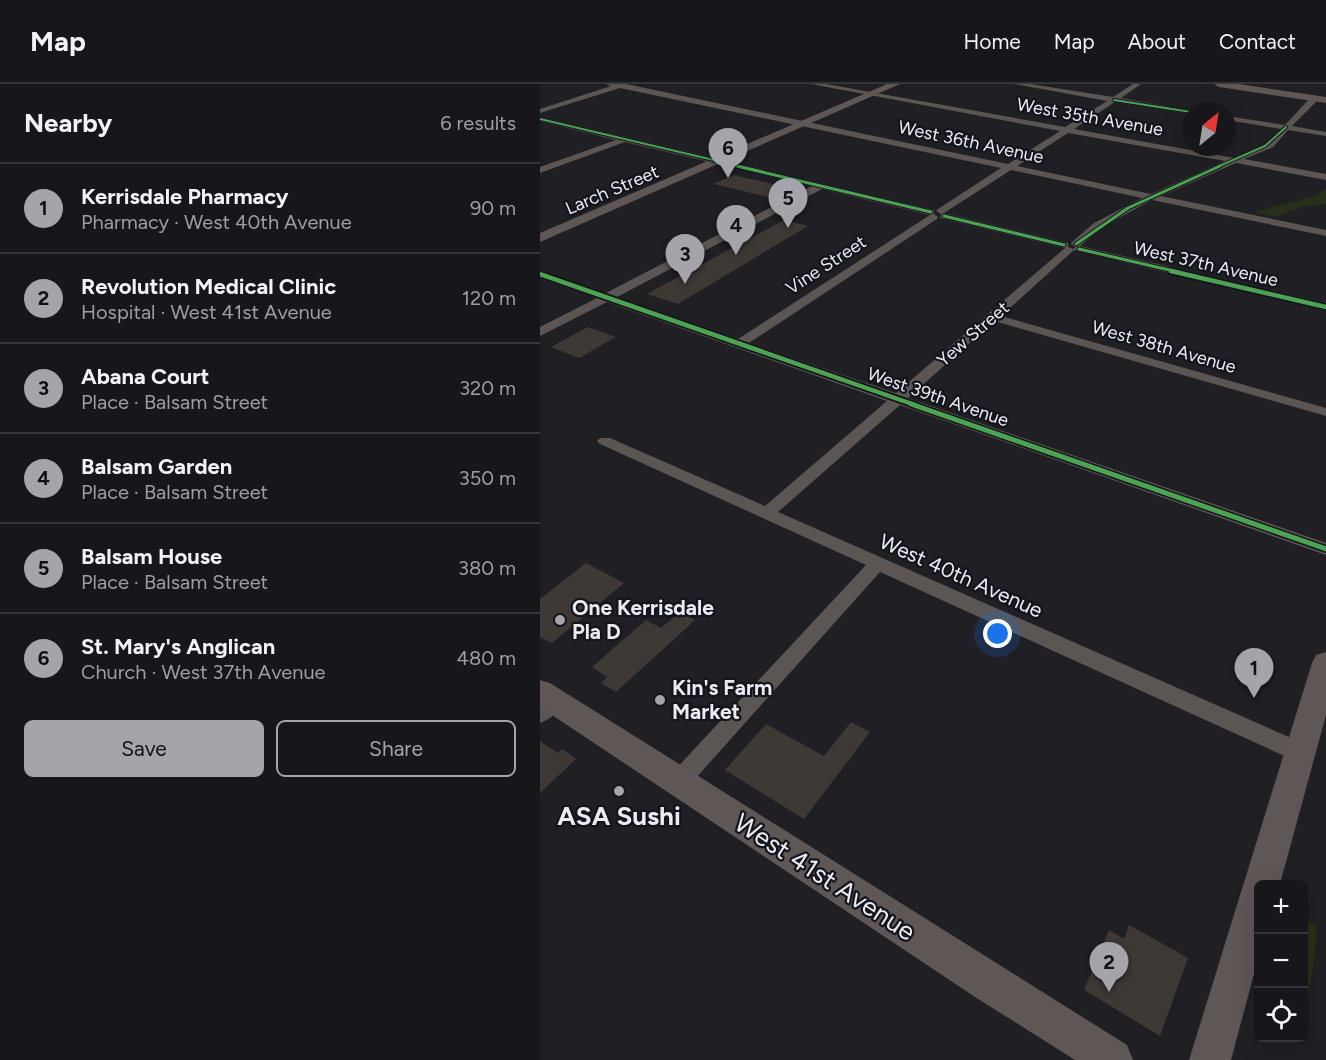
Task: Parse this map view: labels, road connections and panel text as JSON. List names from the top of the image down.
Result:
{
  "streets": {
    "street": [
      "West 35th Avenue",
      "West 36th Avenue",
      "Larch Street",
      "West 37th Avenue",
      "Vine Street",
      "Yew Street",
      "West 38th Avenue",
      "West 39th Avenue",
      "West 40th Avenue",
      "West 41st Avenue"
    ]
  },
  "crossings": [
    ["West 35th Avenue", "Larch Street"],
    ["West 35th Avenue", "Vine Street"],
    ["West 35th Avenue", "Yew Street"],
    ["West 36th Avenue", "Larch Street"],
    ["West 36th Avenue", "Vine Street"],
    ["West 36th Avenue", "Yew Street"],
    ["Larch Street", "West 37th Avenue"],
    ["West 37th Avenue", "Vine Street"],
    ["West 37th Avenue", "Yew Street"],
    ["Vine Street", "West 39th Avenue"],
    ["Yew Street", "West 38th Avenue"],
    ["Yew Street", "West 39th Avenue"],
    ["Yew Street", "West 40th Avenue"]
  ],
  "places": ["One Kerrisdale Pla D", "Kin's Farm Market", "ASA Sushi"],
  "north": "top right",
  "page": {
    "header": "Map",
    "nav": [
      "Home",
      "Map",
      "About",
      "Contact"
    ],
    "heading": ["Nearby", "6 results"],
    "pins": [
      "6",
      "5",
      "4",
      "3",
      "1",
      "2"
    ],
    "list": [
      {
        "mark": "1",
        "name": "Kerrisdale Pharmacy",
        "note": "Pharmacy · West 40th Avenue",
        "value": "90 m"
      },
      {
        "mark": "2",
        "name": "Revolution Medical Clinic",
        "note": "Hospital · West 41st Avenue",
        "value": "120 m"
      },
      {
        "mark": "3",
        "name": "Abana Court",
        "note": "Place · Balsam Street",
        "value": "320 m"
      },
      {
        "mark": "4",
        "name": "Balsam Garden",
        "note": "Place · Balsam Street",
        "value": "350 m"
      },
      {
        "mark": "5",
        "name": "Balsam House",
        "note": "Place · Balsam Street",
        "value": "380 m"
      },
      {
        "mark": "6",
        "name": "St. Mary's Anglican",
        "note": "Church · West 37th Avenue",
        "value": "480 m"
      }
    ],
    "buttons": ["Save", "Share"],
    "map_buttons": ["+", "−"]
  }
}
